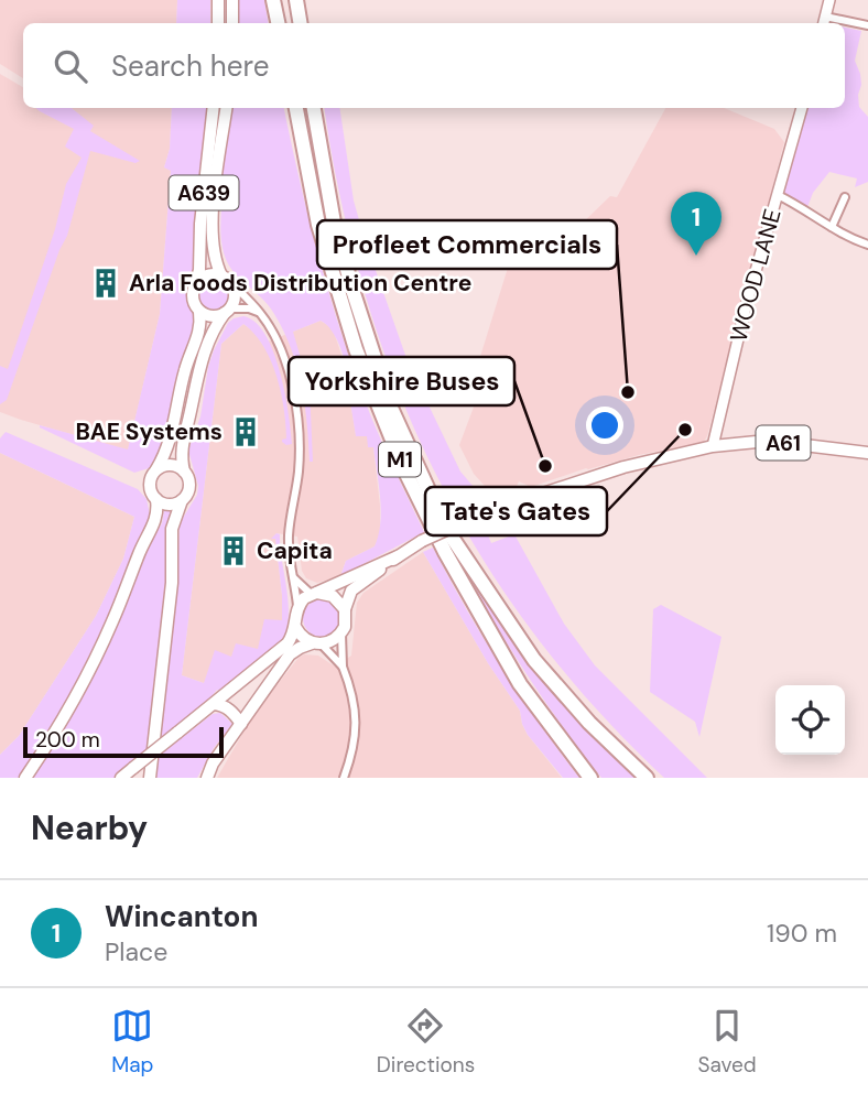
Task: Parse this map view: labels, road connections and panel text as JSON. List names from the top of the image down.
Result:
{
  "streets": {
    "highway": ["M1"],
    "main road": ["A639", "A61"],
    "street": ["WOOD LANE"]
  },
  "crossings": [
    ["WOOD LANE", "A61"]
  ],
  "places": {
    "building": ["Arla Foods Distribution Centre", "BAE Systems", "Capita"],
    "other": ["Profleet Commercials", "Tate's Gates", "Yorkshire Buses"]
  },
  "scale_bar": "200 m",
  "page": {
    "search": "Search here",
    "pins": "1",
    "scale": "200 m",
    "heading": "Nearby",
    "list": [
      {
        "mark": "1",
        "name": "Wincanton",
        "note": "Place",
        "value": "190 m"
      }
    ],
    "nav": ["Map", "Directions", "Saved"]
  }
}
